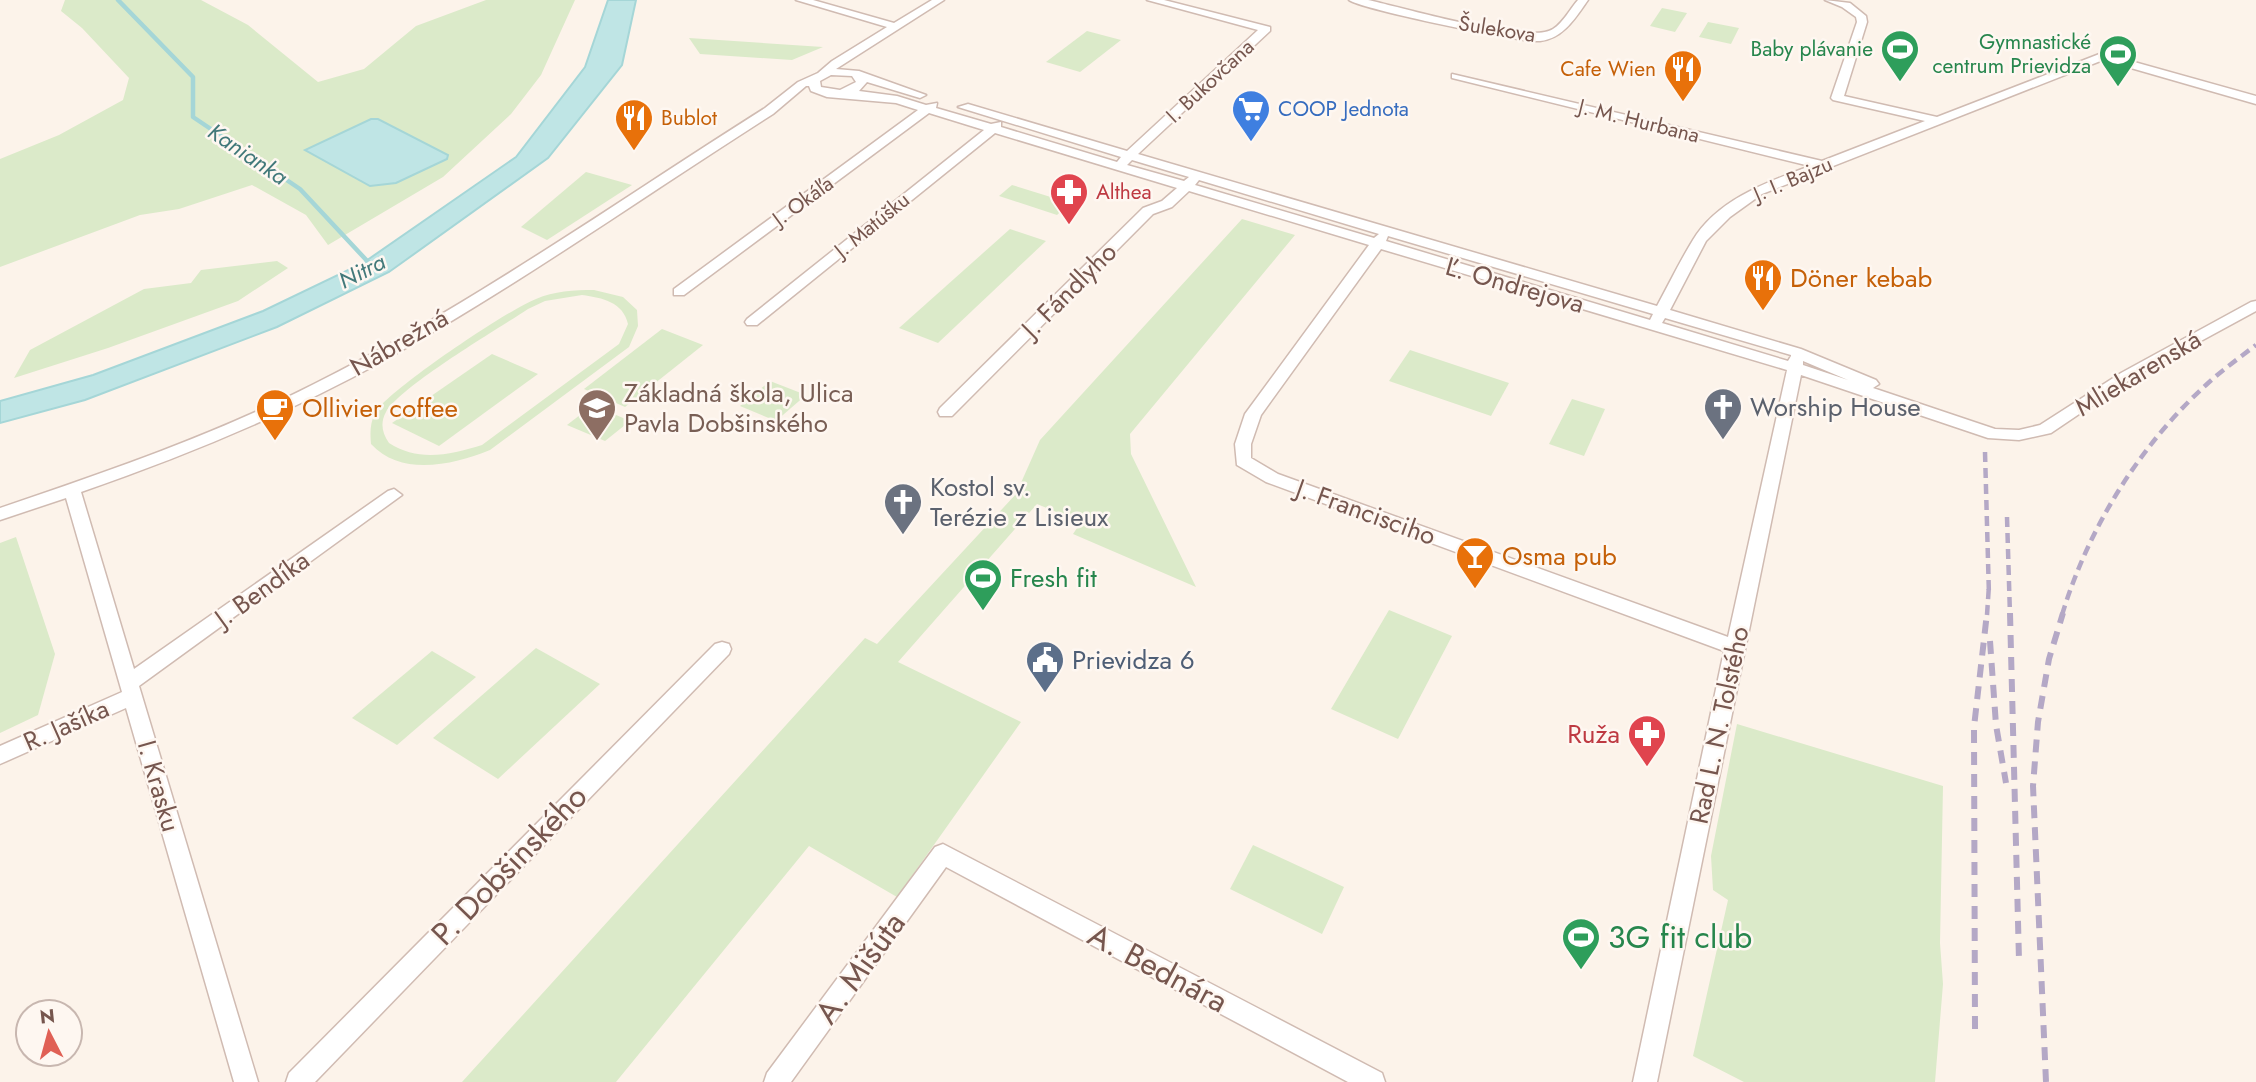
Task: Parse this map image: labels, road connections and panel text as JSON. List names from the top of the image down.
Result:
{
  "streets": {
    "street": [
      "Šulekova",
      "I. Bukovčana",
      "J. M. Hurbana",
      "J. I. Bajzu",
      "J. Okáľa",
      "J. Matúšku",
      "Ľ. Ondrejova",
      "J. Fándlyho",
      "Nábrežná",
      "Mliekarenská",
      "J. Francisciho",
      "J. Bendíka",
      "R. Jašíka",
      "Rad L. N. Tolstého",
      "I. Krasku",
      "P. Dobšinského",
      "A. Mišúta",
      "A. Bednára"
    ]
  },
  "crossings": [
    ["I. Bukovčana", "Ľ. Ondrejova"],
    ["J. M. Hurbana", "J. I. Bajzu"],
    ["J. I. Bajzu", "Ľ. Ondrejova"],
    ["J. Okáľa", "Ľ. Ondrejova"],
    ["J. Matúšku", "Ľ. Ondrejova"],
    ["Ľ. Ondrejova", "J. Fándlyho"],
    ["Ľ. Ondrejova", "Nábrežná"],
    ["Ľ. Ondrejova", "Mliekarenská"],
    ["Ľ. Ondrejova", "J. Francisciho"],
    ["Ľ. Ondrejova", "Rad L. N. Tolstého"],
    ["Nábrežná", "I. Krasku"],
    ["J. Francisciho", "Rad L. N. Tolstého"],
    ["J. Bendíka", "R. Jašíka"],
    ["J. Bendíka", "I. Krasku"],
    ["R. Jašíka", "I. Krasku"],
    ["A. Mišúta", "A. Bednára"]
  ],
  "water": ["Kanianka", "Nitra"],
  "places": {
    "sports": [
      "Baby plávanie",
      "Gymnastické centrum Prievidza",
      "Fresh fit",
      "3G fit club"
    ],
    "restaurant": ["Cafe Wien", "Bublot", "Döner kebab"],
    "supermarket": ["COOP Jednota"],
    "pharmacy": ["Althea", "Ruža"],
    "church": ["Worship House", "Kostol sv. Terézie z Lisieux"],
    "cafe": ["Ollivier coffee"],
    "school or university": ["Základná škola, Ulica Pavla Dobšinského"],
    "bar": ["Osma pub"],
    "public building": ["Prievidza 6"]
  },
  "north": "top"
}
